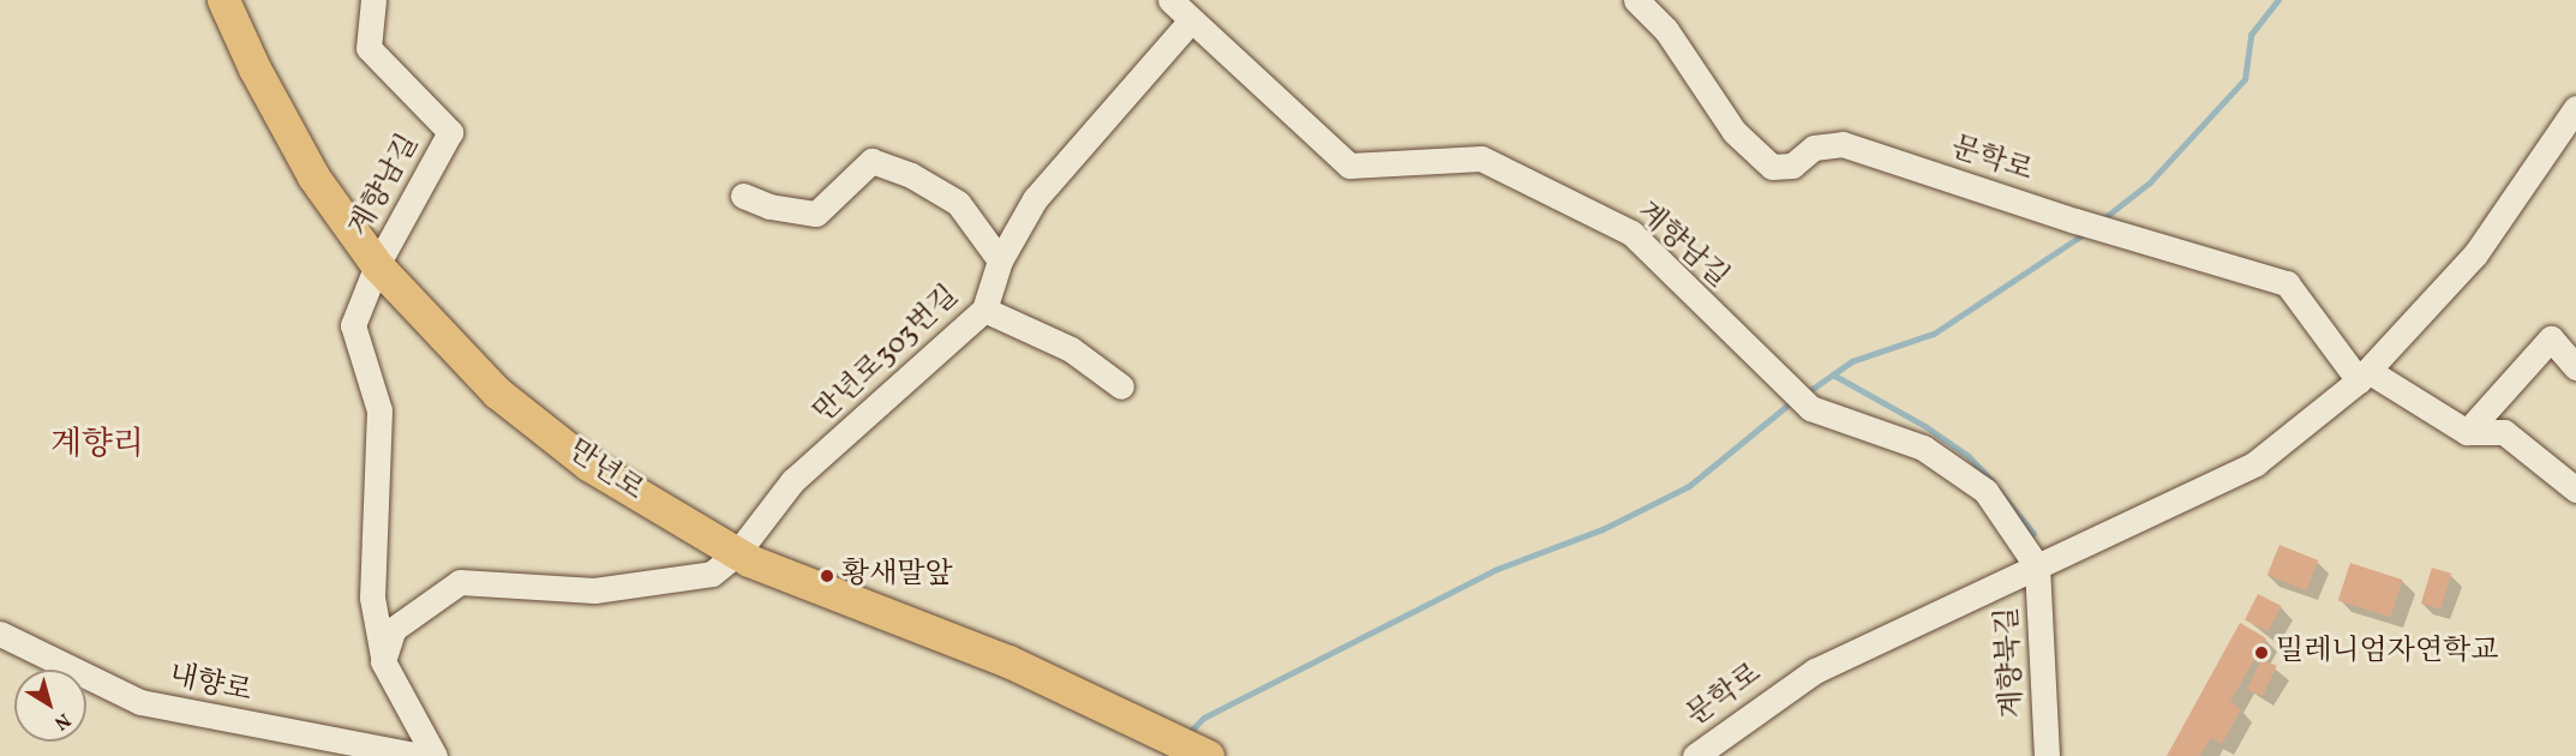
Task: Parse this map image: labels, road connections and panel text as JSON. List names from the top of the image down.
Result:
{
  "streets": {
    "main road": ["만년로"],
    "street": [
      "문학로",
      "계향남길",
      "만년로303번길",
      "계향북길",
      "내향로"
    ]
  },
  "crossings": [
    ["문학로", "계향남길"],
    ["문학로", "계향북길"],
    ["계향남길", "만년로303번길"],
    ["계향남길", "만년로"],
    ["계향남길", "계향북길"],
    ["만년로303번길", "만년로"]
  ],
  "districts": ["계향리"],
  "places": ["황새말앞", "밀레니엄자연학교"],
  "north": "bottom right"
}
